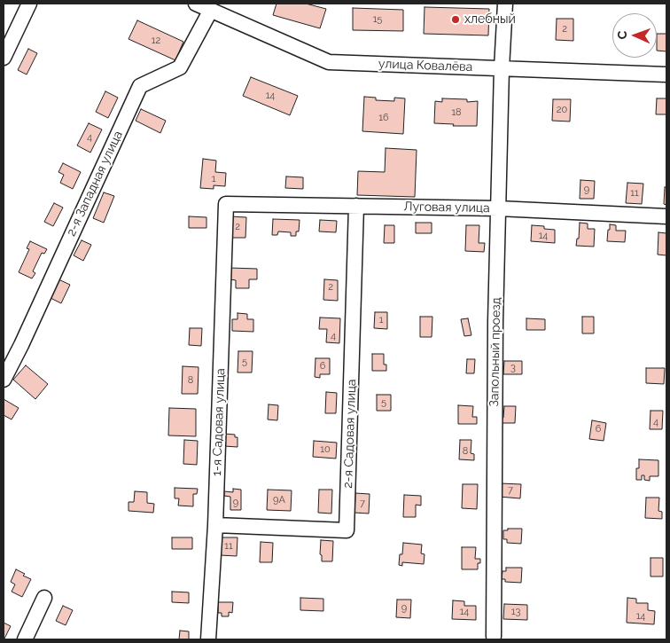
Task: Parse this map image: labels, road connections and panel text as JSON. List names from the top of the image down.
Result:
{
  "streets": {
    "street": [
      "улица Ковалёва",
      "2-я Западная улица",
      "Луговая улица",
      "Запольный проезд",
      "1-я Садовая улица",
      "2-я Садовая улица"
    ]
  },
  "crossings": [
    ["улица Ковалёва", "2-я Западная улица"],
    ["улица Ковалёва", "Запольный проезд"],
    ["Луговая улица", "Запольный проезд"],
    ["Луговая улица", "1-я Садовая улица"],
    ["Луговая улица", "2-я Садовая улица"],
    ["1-я Садовая улица", "2-я Садовая улица"]
  ],
  "places": ["хлебный"],
  "house_numbers": [
    "15",
    "2",
    "12",
    "14",
    "20",
    "18",
    "16",
    "4",
    "1",
    "9",
    "11",
    "2",
    "14",
    "2",
    "1",
    "4",
    "5",
    "6",
    "3",
    "8",
    "5",
    "4",
    "6",
    "10",
    "8",
    "7",
    "9А",
    "9",
    "7",
    "11",
    "9",
    "14",
    "13",
    "14"
  ],
  "north": "left"
}
